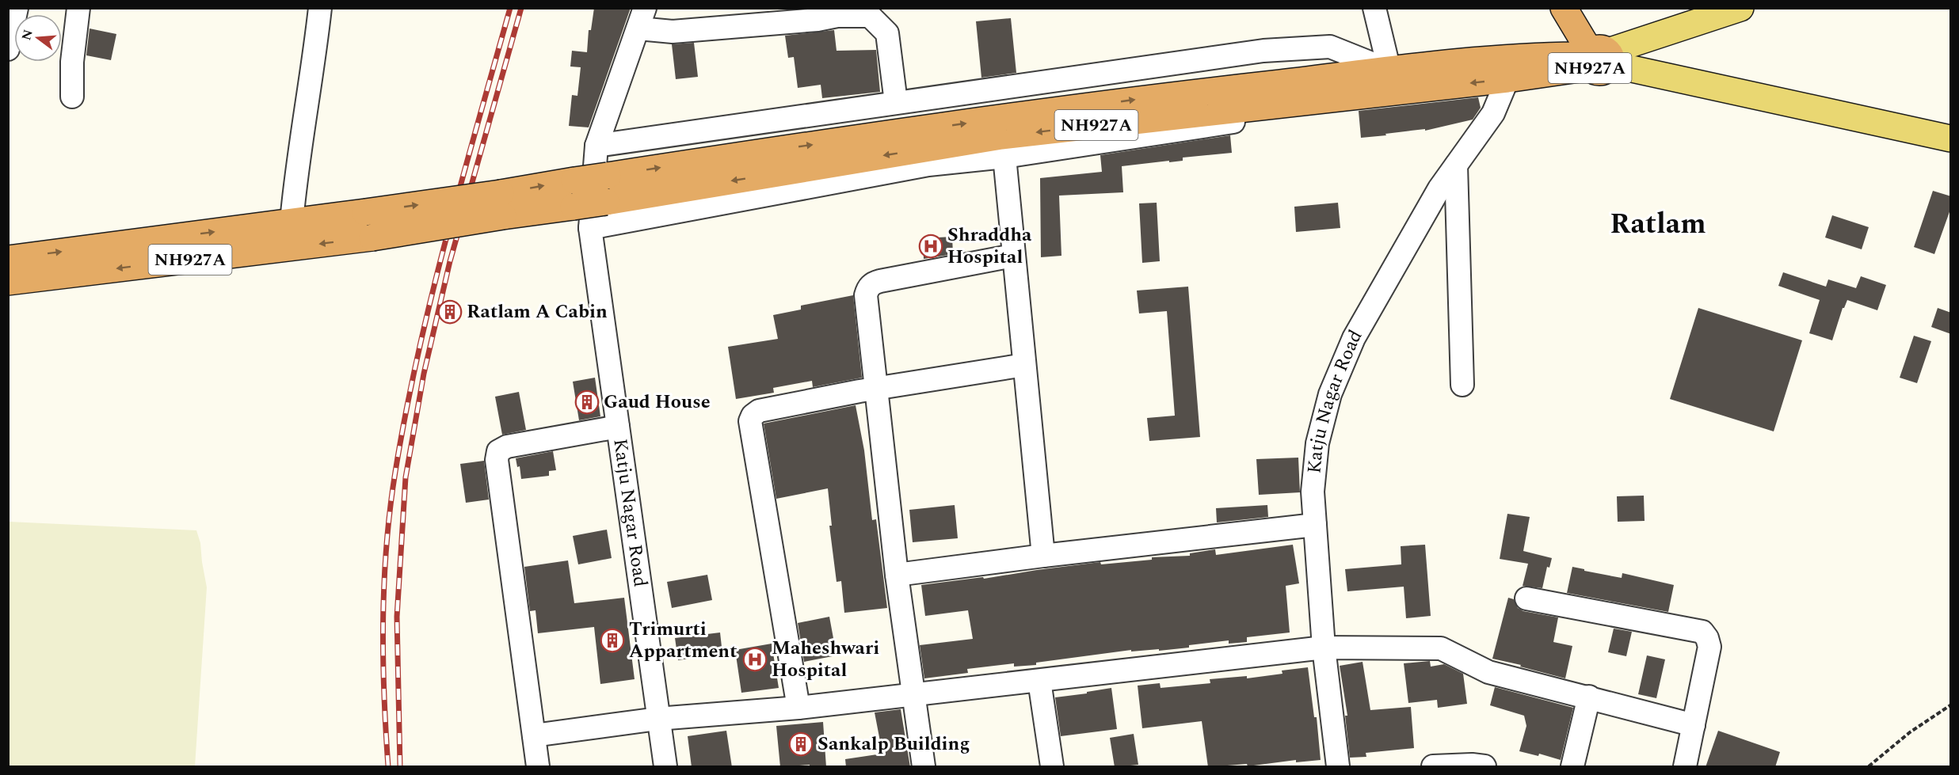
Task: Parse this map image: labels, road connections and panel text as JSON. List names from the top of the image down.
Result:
{
  "streets": {
    "highway": ["NH927A"],
    "street": ["Katju Nagar Road"]
  },
  "crossings": [
    ["NH927A", "Katju Nagar Road"]
  ],
  "districts": ["Ratlam"],
  "places": {
    "hospital": ["Shraddha Hospital", "Maheshwari Hospital"],
    "building": [
      "Ratlam A Cabin",
      "Gaud House",
      "Trimurti Appartment",
      "Sankalp Building"
    ]
  },
  "north": "left"
}
